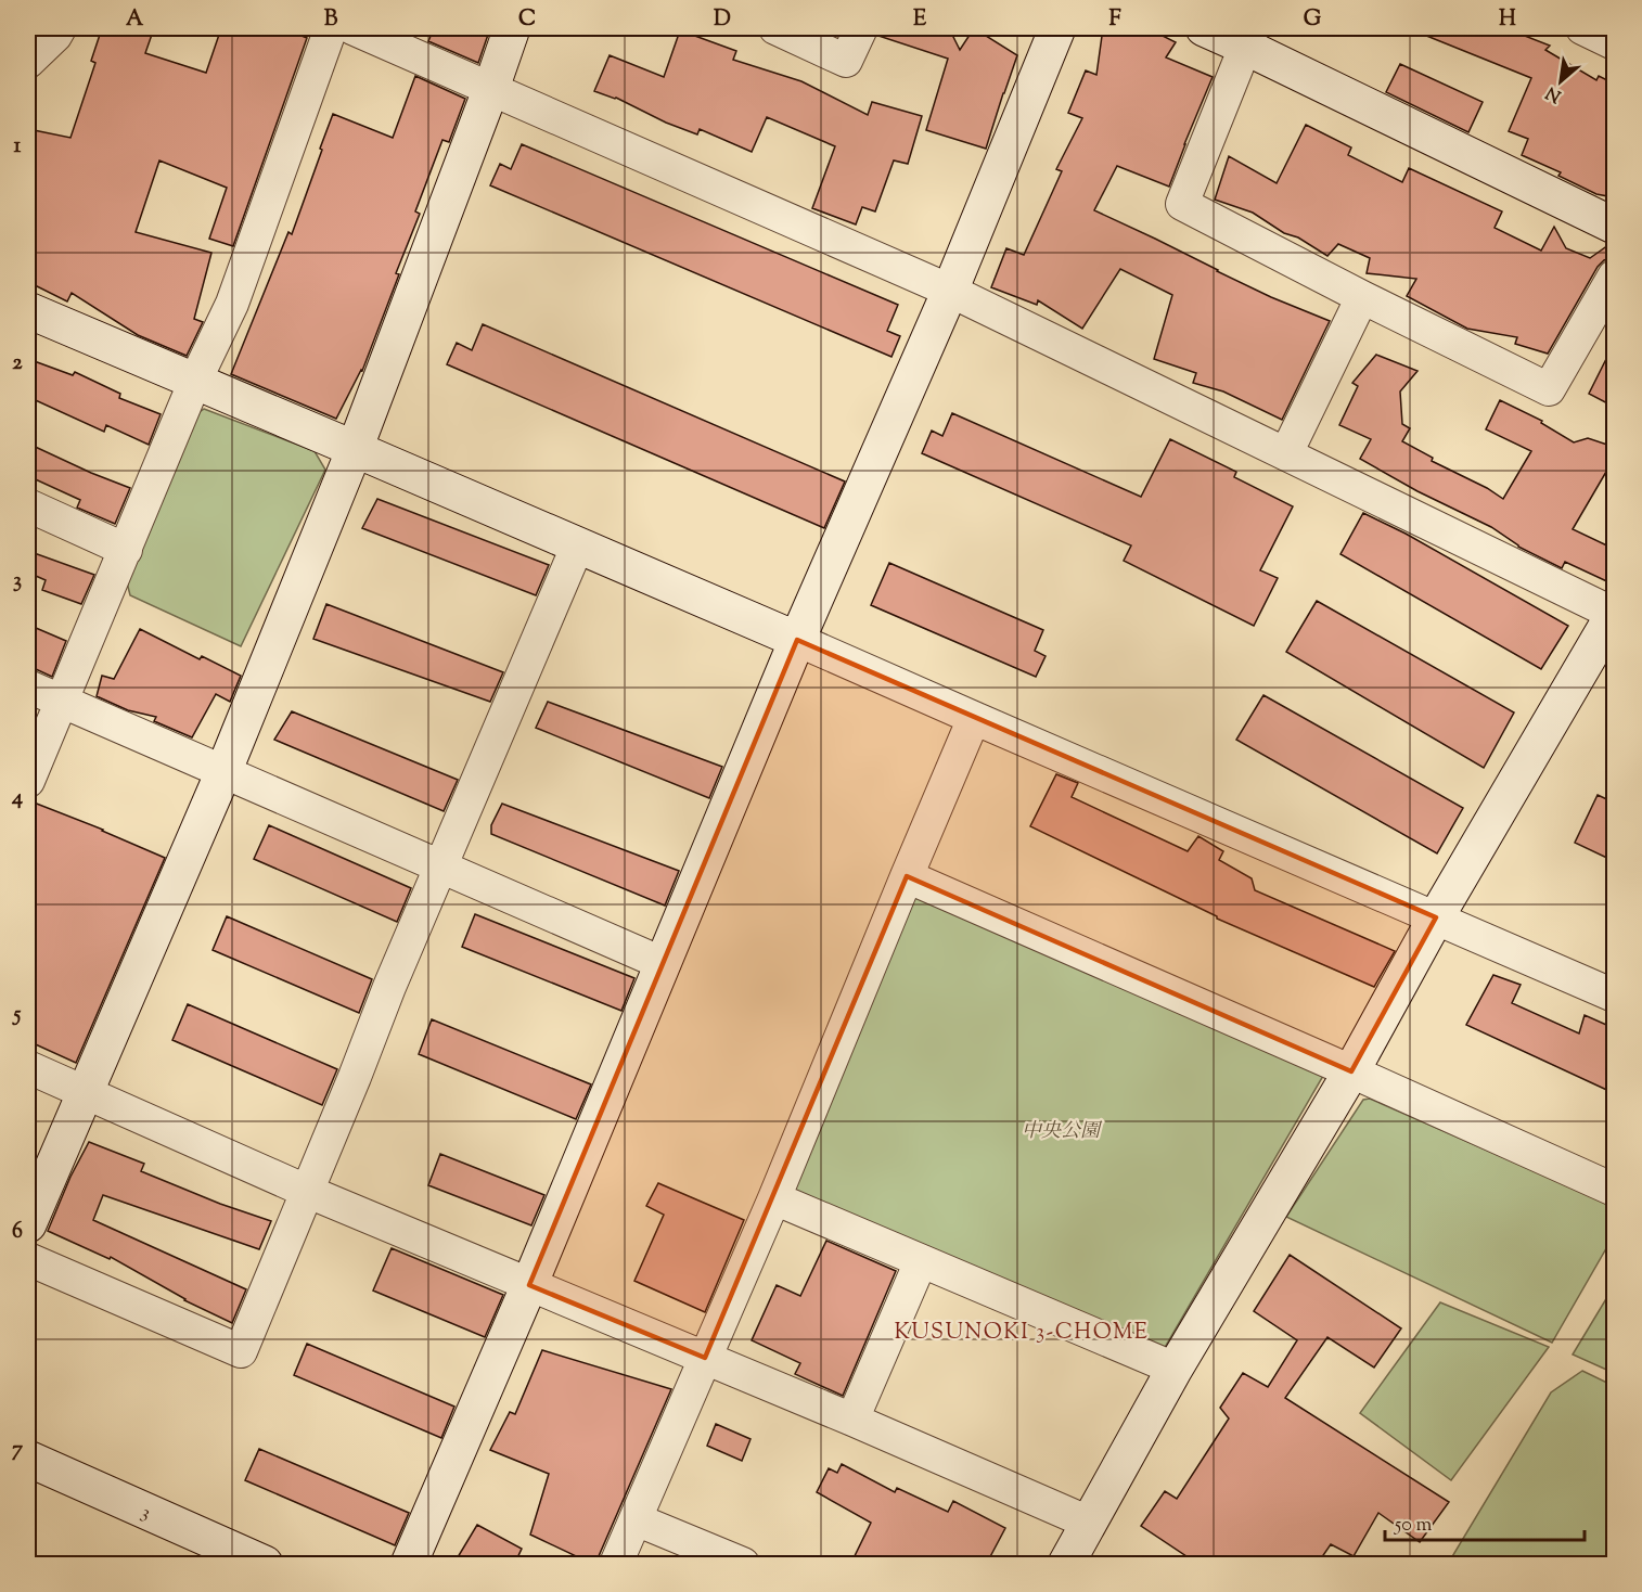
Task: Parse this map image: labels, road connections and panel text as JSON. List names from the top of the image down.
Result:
{
  "streets": {
    "street": ["3"]
  },
  "districts": ["KUSUNOKI 3-CHOME"],
  "parks": ["中央公園"],
  "scale_bar": "50 m",
  "north": "bottom left",
  "grid": {
    "columns": [
      "A",
      "B",
      "C",
      "D",
      "E",
      "F",
      "G",
      "H"
    ],
    "rows": [
      "1",
      "2",
      "3",
      "4",
      "5",
      "6",
      "7"
    ]
  }
}
